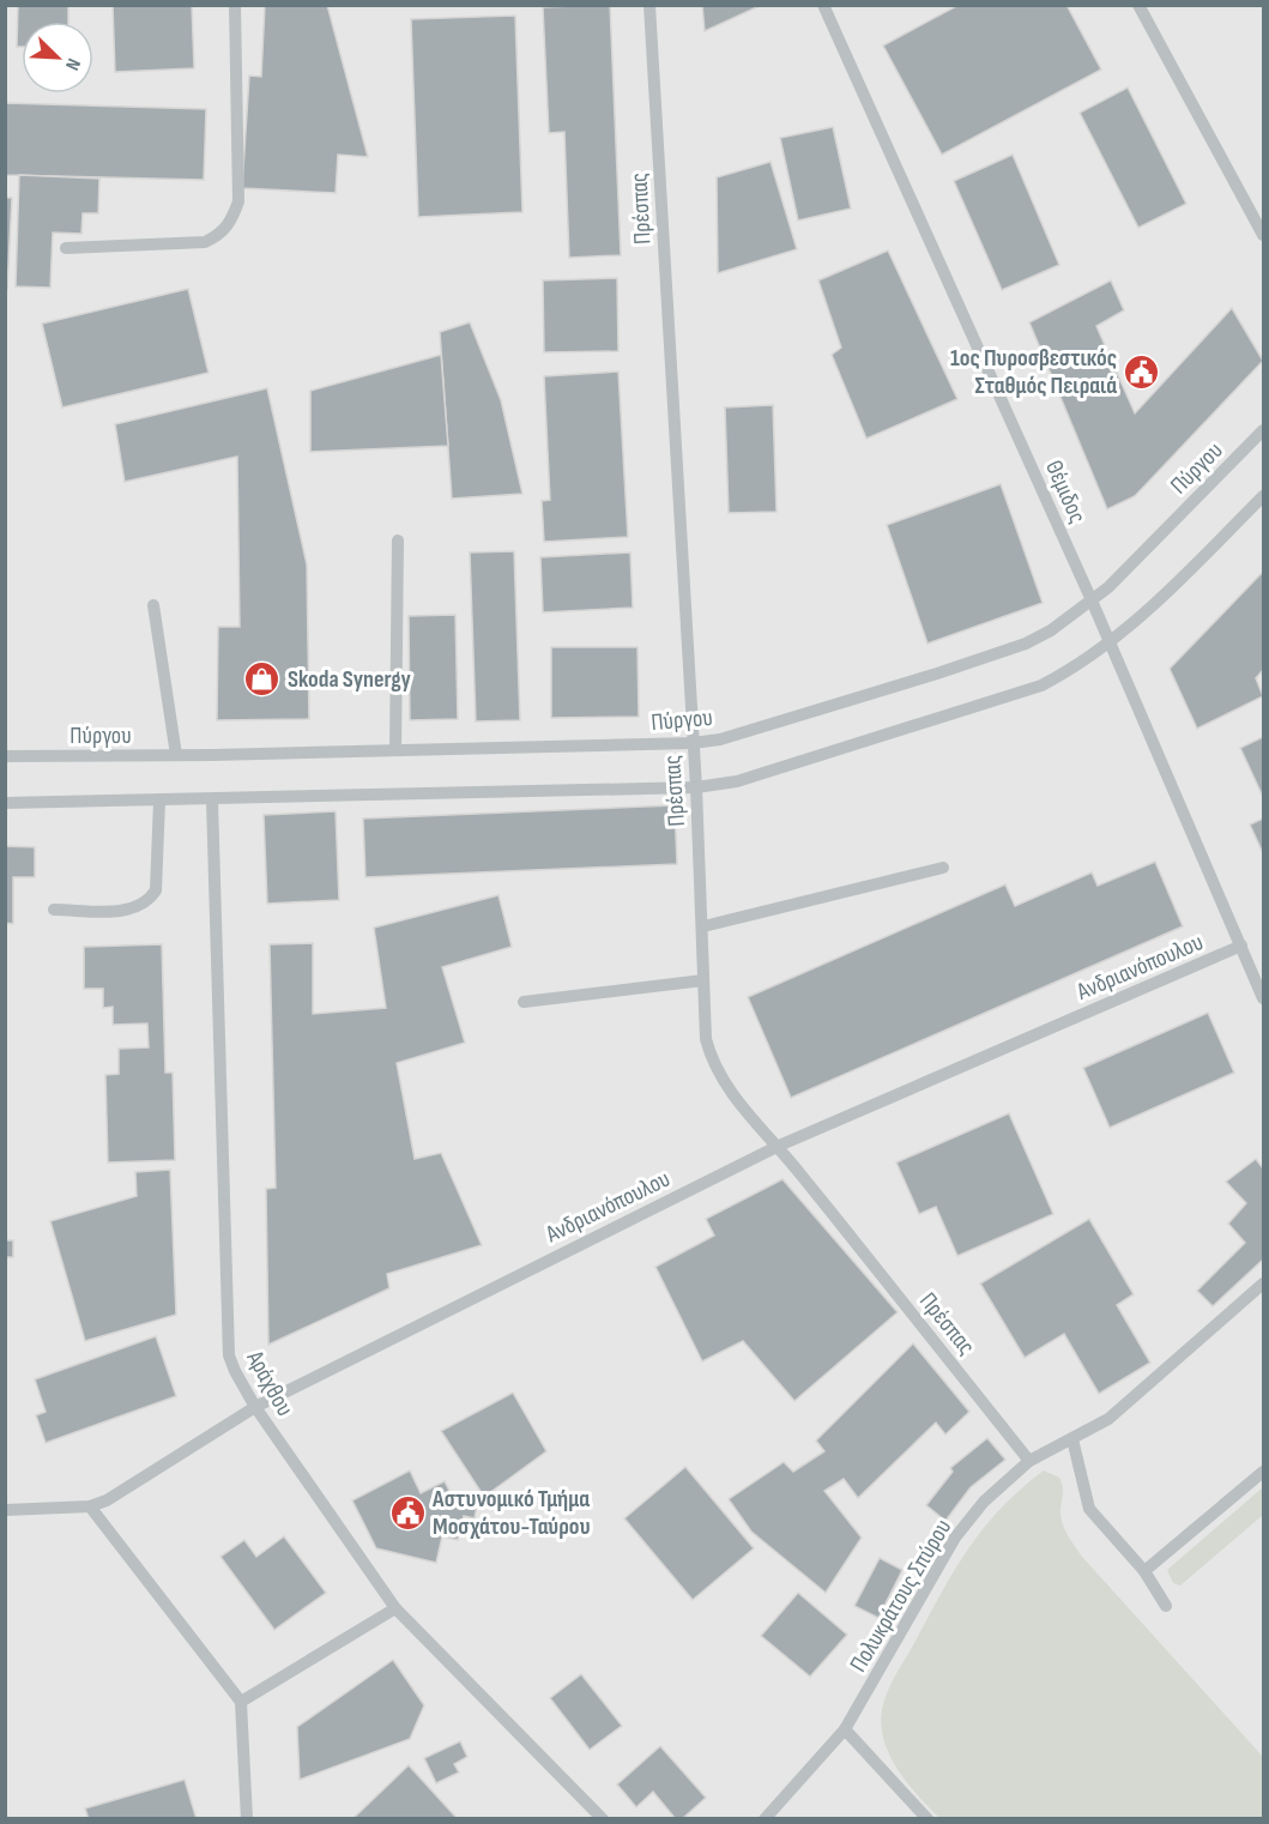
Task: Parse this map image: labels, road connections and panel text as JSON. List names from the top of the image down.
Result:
{
  "streets": {
    "street": [
      "Πρέσπας",
      "Πύργου",
      "Θέμιδος",
      "Ανδριανόπουλου",
      "Αράχθου",
      "Πολυκράτους Σπύρου"
    ]
  },
  "crossings": [
    ["Πρέσπας", "Πύργου"],
    ["Πρέσπας", "Ανδριανόπουλου"],
    ["Πρέσπας", "Πολυκράτους Σπύρου"],
    ["Πύργου", "Θέμιδος"],
    ["Θέμιδος", "Ανδριανόπουλου"],
    ["Ανδριανόπουλου", "Αράχθου"]
  ],
  "places": {
    "public building": ["1ος Πυροσβεστικός Σταθμός Πειραιά", "Αστυνομικό Τμήμα Μοσχάτου-Ταύρου"],
    "shop": ["Skoda Synergy"]
  },
  "north": "bottom right"
}
